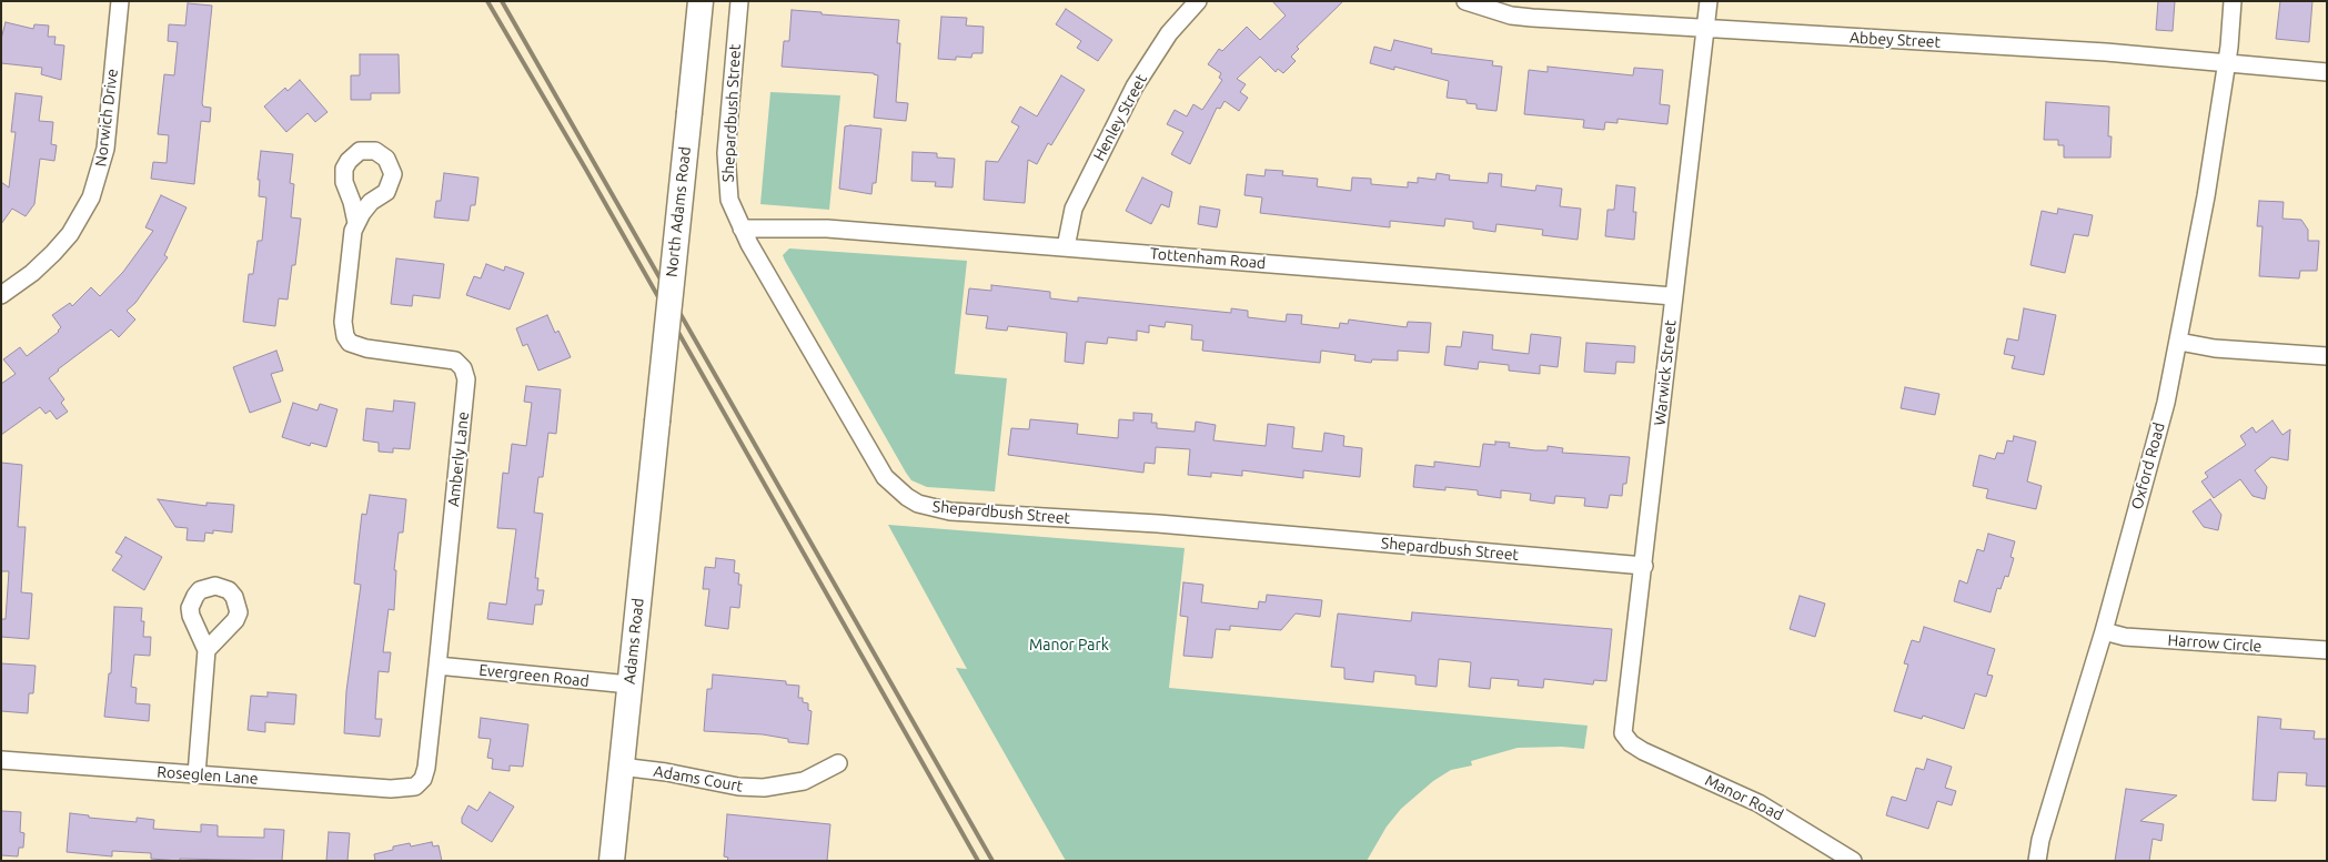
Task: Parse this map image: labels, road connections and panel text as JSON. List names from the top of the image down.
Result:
{
  "streets": {
    "main road": ["North Adams Road", "Adams Road"],
    "street": [
      "Abbey Street",
      "Shepardbush Street",
      "Norwich Drive",
      "Henley Street",
      "Tottenham Road",
      "Warwick Street",
      "Amberly Lane",
      "Oxford Road",
      "Harrow Circle",
      "Evergreen Road",
      "Roseglen Lane",
      "Adams Court",
      "Manor Road"
    ]
  },
  "crossings": [
    ["Abbey Street", "Warwick Street"],
    ["Abbey Street", "Oxford Road"],
    ["Shepardbush Street", "Tottenham Road"],
    ["Shepardbush Street", "Warwick Street"],
    ["Henley Street", "Tottenham Road"],
    ["North Adams Road", "Adams Road"],
    ["Tottenham Road", "Warwick Street"],
    ["Warwick Street", "Manor Road"],
    ["Amberly Lane", "Evergreen Road"],
    ["Amberly Lane", "Roseglen Lane"],
    ["Oxford Road", "Harrow Circle"],
    ["Adams Road", "Evergreen Road"],
    ["Adams Road", "Adams Court"]
  ],
  "parks": ["Manor Park"]
}
